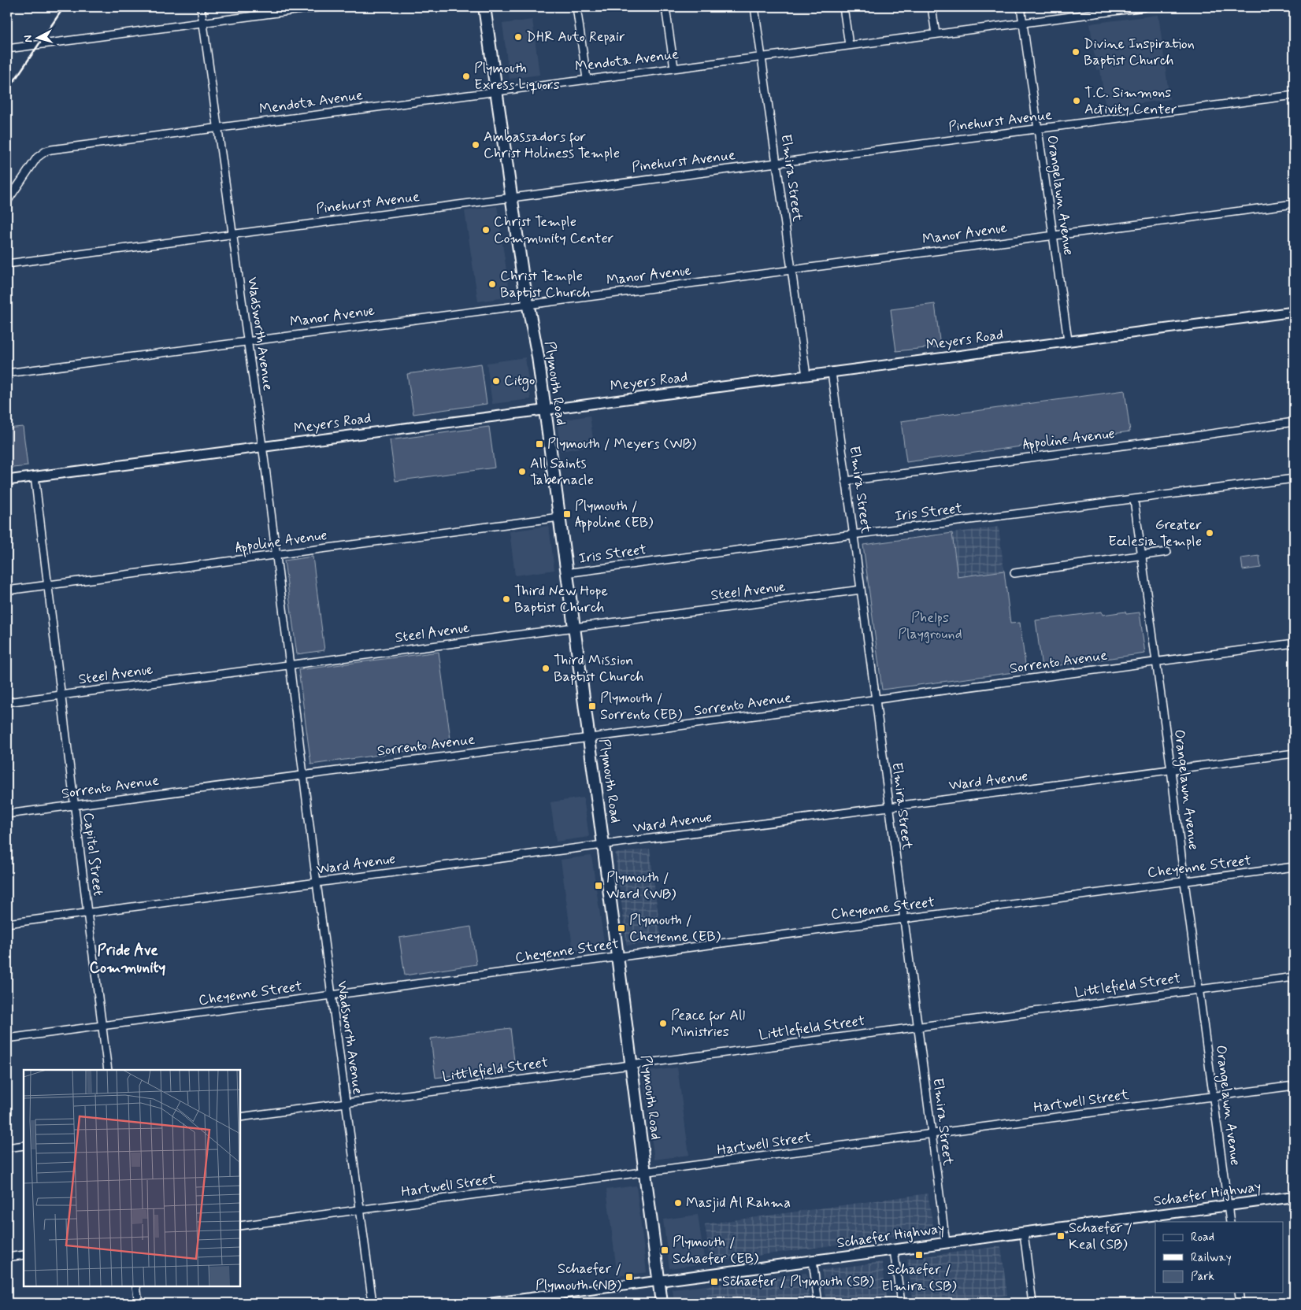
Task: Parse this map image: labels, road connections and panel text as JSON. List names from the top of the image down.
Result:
{
  "streets": {
    "main road": ["Plymouth Road", "Schaefer Highway"],
    "street": [
      "Mendota Avenue",
      "Pinehurst Avenue",
      "Elmira Street",
      "Orangelawn Avenue",
      "Manor Avenue",
      "Wadsworth Avenue",
      "Meyers Road",
      "Appoline Avenue",
      "Iris Street",
      "Steel Avenue",
      "Sorrento Avenue",
      "Ward Avenue",
      "Capitol Street",
      "Cheyenne Street",
      "Littlefield Street",
      "Hartwell Street"
    ]
  },
  "crossings": [
    ["Mendota Avenue", "Elmira Street"],
    ["Mendota Avenue", "Orangelawn Avenue"],
    ["Mendota Avenue", "Wadsworth Avenue"],
    ["Mendota Avenue", "Plymouth Road"],
    ["Pinehurst Avenue", "Elmira Street"],
    ["Pinehurst Avenue", "Orangelawn Avenue"],
    ["Pinehurst Avenue", "Wadsworth Avenue"],
    ["Pinehurst Avenue", "Plymouth Road"],
    ["Elmira Street", "Manor Avenue"],
    ["Elmira Street", "Meyers Road"],
    ["Elmira Street", "Appoline Avenue"],
    ["Elmira Street", "Iris Street"],
    ["Elmira Street", "Steel Avenue"],
    ["Elmira Street", "Sorrento Avenue"],
    ["Elmira Street", "Ward Avenue"],
    ["Elmira Street", "Cheyenne Street"],
    ["Elmira Street", "Littlefield Street"],
    ["Elmira Street", "Hartwell Street"],
    ["Elmira Street", "Schaefer Highway"],
    ["Orangelawn Avenue", "Manor Avenue"],
    ["Orangelawn Avenue", "Meyers Road"],
    ["Orangelawn Avenue", "Iris Street"],
    ["Orangelawn Avenue", "Sorrento Avenue"],
    ["Orangelawn Avenue", "Ward Avenue"],
    ["Orangelawn Avenue", "Cheyenne Street"],
    ["Orangelawn Avenue", "Littlefield Street"],
    ["Orangelawn Avenue", "Hartwell Street"],
    ["Orangelawn Avenue", "Schaefer Highway"],
    ["Manor Avenue", "Wadsworth Avenue"],
    ["Manor Avenue", "Plymouth Road"],
    ["Wadsworth Avenue", "Meyers Road"],
    ["Wadsworth Avenue", "Appoline Avenue"],
    ["Wadsworth Avenue", "Steel Avenue"],
    ["Wadsworth Avenue", "Sorrento Avenue"],
    ["Wadsworth Avenue", "Ward Avenue"],
    ["Wadsworth Avenue", "Cheyenne Street"],
    ["Wadsworth Avenue", "Littlefield Street"],
    ["Wadsworth Avenue", "Hartwell Street"],
    ["Meyers Road", "Plymouth Road"],
    ["Meyers Road", "Capitol Street"],
    ["Plymouth Road", "Appoline Avenue"],
    ["Plymouth Road", "Iris Street"],
    ["Plymouth Road", "Steel Avenue"],
    ["Plymouth Road", "Sorrento Avenue"],
    ["Plymouth Road", "Ward Avenue"],
    ["Plymouth Road", "Cheyenne Street"],
    ["Plymouth Road", "Littlefield Street"],
    ["Plymouth Road", "Hartwell Street"],
    ["Plymouth Road", "Schaefer Highway"],
    ["Appoline Avenue", "Capitol Street"],
    ["Steel Avenue", "Capitol Street"],
    ["Sorrento Avenue", "Capitol Street"],
    ["Ward Avenue", "Capitol Street"],
    ["Capitol Street", "Cheyenne Street"]
  ],
  "districts": ["Pride Ave Community"],
  "parks": ["Phelps Playground"],
  "places": {
    "other": [
      "DHR Auto Repair",
      "Divine Inspiration Baptist Church",
      "Plymouth Exress Liquors",
      "T.C. Simmons Activity Center",
      "Ambassadors for Christ Holiness Temple",
      "Christ Temple Community Center",
      "Christ Temple Baptist Church",
      "Citgo",
      "All Saints Tabernacle",
      "Greater Ecclesia Temple",
      "Third New Hope Baptist Church",
      "Third Mission Baptist Church",
      "Peace for All Ministries",
      "Masjid Al Rahma"
    ],
    "transit": [
      "Plymouth / Meyers (WB)",
      "Plymouth / Appoline (EB)",
      "Plymouth / Sorrento (EB)",
      "Plymouth / Ward (WB)",
      "Plymouth / Cheyenne (EB)",
      "Schaefer / Keal (SB)",
      "Plymouth / Schaefer (EB)",
      "Schaefer / Elmira (SB)",
      "Schaefer / Plymouth (NB)",
      "Schaefer / Plymouth (SB)"
    ]
  },
  "legend": ["Road", "Railway", "Park"],
  "north": "left"
}
